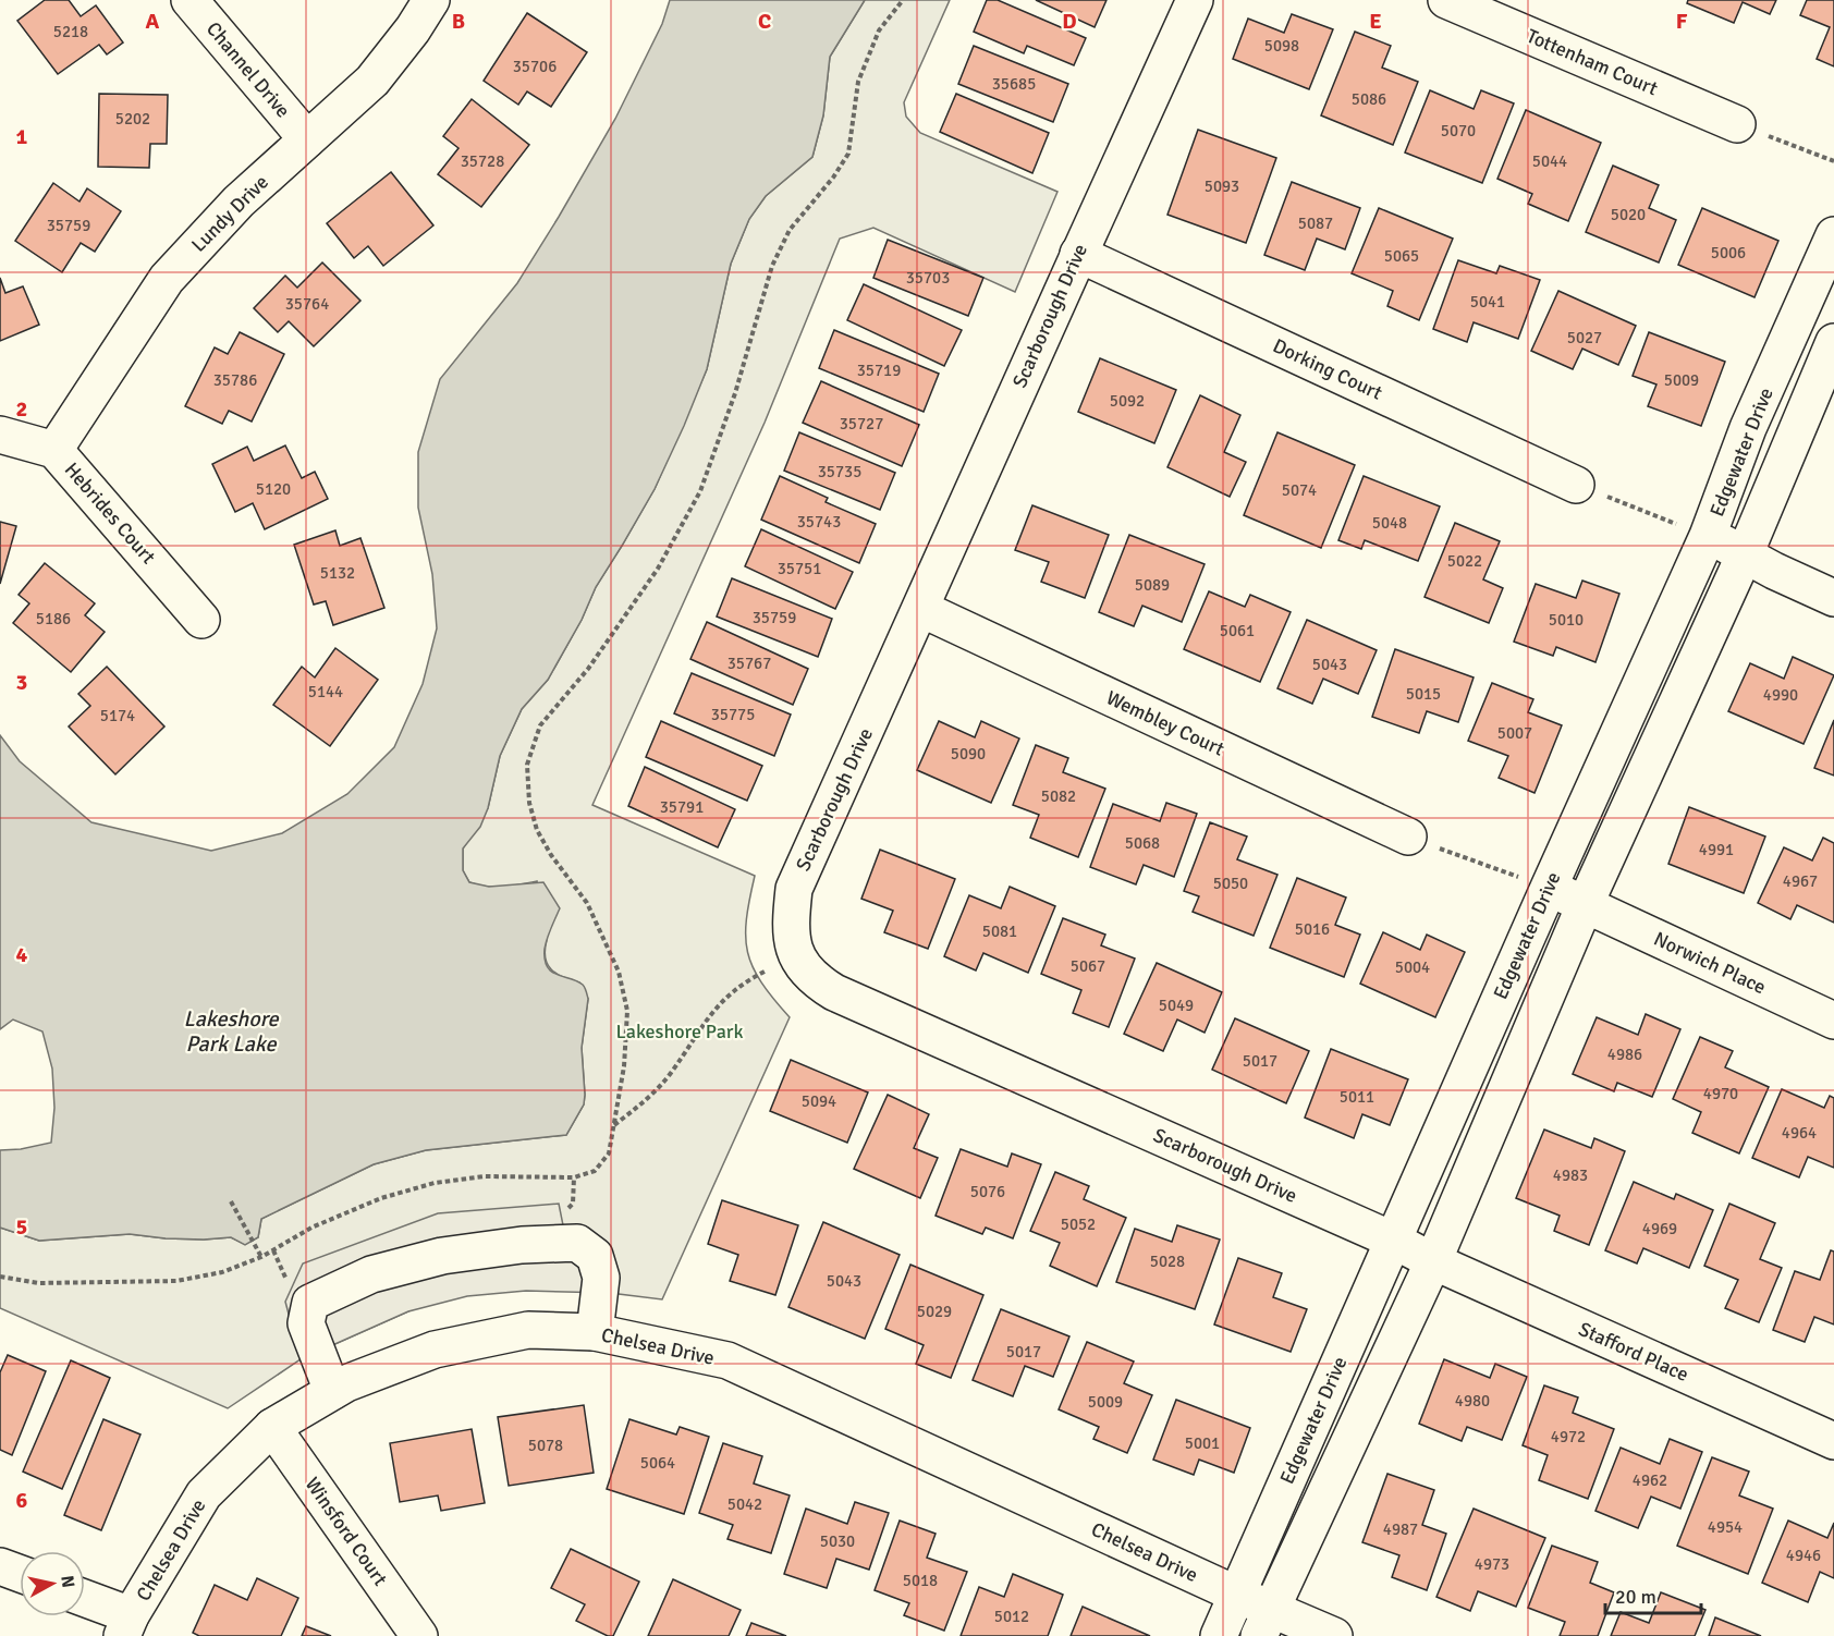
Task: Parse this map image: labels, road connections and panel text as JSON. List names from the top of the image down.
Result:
{
  "streets": {
    "street": [
      "Tottenham Court",
      "Channel Drive",
      "Lundy Drive",
      "Scarborough Drive",
      "Dorking Court",
      "Edgewater Drive",
      "Hebrides Court",
      "Wembley Court",
      "Norwich Place",
      "Chelsea Drive",
      "Stafford Place",
      "Winsford Court"
    ]
  },
  "crossings": [
    ["Channel Drive", "Lundy Drive"],
    ["Lundy Drive", "Hebrides Court"],
    ["Scarborough Drive", "Dorking Court"],
    ["Scarborough Drive", "Edgewater Drive"],
    ["Scarborough Drive", "Wembley Court"],
    ["Scarborough Drive", "Stafford Place"],
    ["Edgewater Drive", "Norwich Place"],
    ["Edgewater Drive", "Chelsea Drive"],
    ["Edgewater Drive", "Stafford Place"],
    ["Chelsea Drive", "Winsford Court"]
  ],
  "water": ["Lakeshore Park Lake"],
  "parks": ["Lakeshore Park"],
  "house_numbers": [
    "5218",
    "5098",
    "35706",
    "35685",
    "5086",
    "5202",
    "5070",
    "35728",
    "5044",
    "5093",
    "5020",
    "5087",
    "35759",
    "5006",
    "5065",
    "35703",
    "5041",
    "35764",
    "5027",
    "35719",
    "35786",
    "5009",
    "5092",
    "35727",
    "35735",
    "5120",
    "5074",
    "35743",
    "5048",
    "5022",
    "35751",
    "5132",
    "5089",
    "35759",
    "5186",
    "5010",
    "5061",
    "35767",
    "5043",
    "5144",
    "5015",
    "4990",
    "35775",
    "5174",
    "5007",
    "5090",
    "5082",
    "35791",
    "5068",
    "4991",
    "4967",
    "5050",
    "5016",
    "5081",
    "5067",
    "5004",
    "5049",
    "4986",
    "5017",
    "4970",
    "5011",
    "5094",
    "4964",
    "4983",
    "5076",
    "5052",
    "4969",
    "5028",
    "5043",
    "5029",
    "5017",
    "4980",
    "5009",
    "4972",
    "5001",
    "5078",
    "5064",
    "4962",
    "5042",
    "4954",
    "4987",
    "5030",
    "4946",
    "4973",
    "5018",
    "5012"
  ],
  "scale_bar": "20 m",
  "north": "right",
  "grid": {
    "columns": [
      "A",
      "B",
      "C",
      "D",
      "E",
      "F"
    ],
    "rows": [
      "1",
      "2",
      "3",
      "4",
      "5",
      "6"
    ]
  }
}
